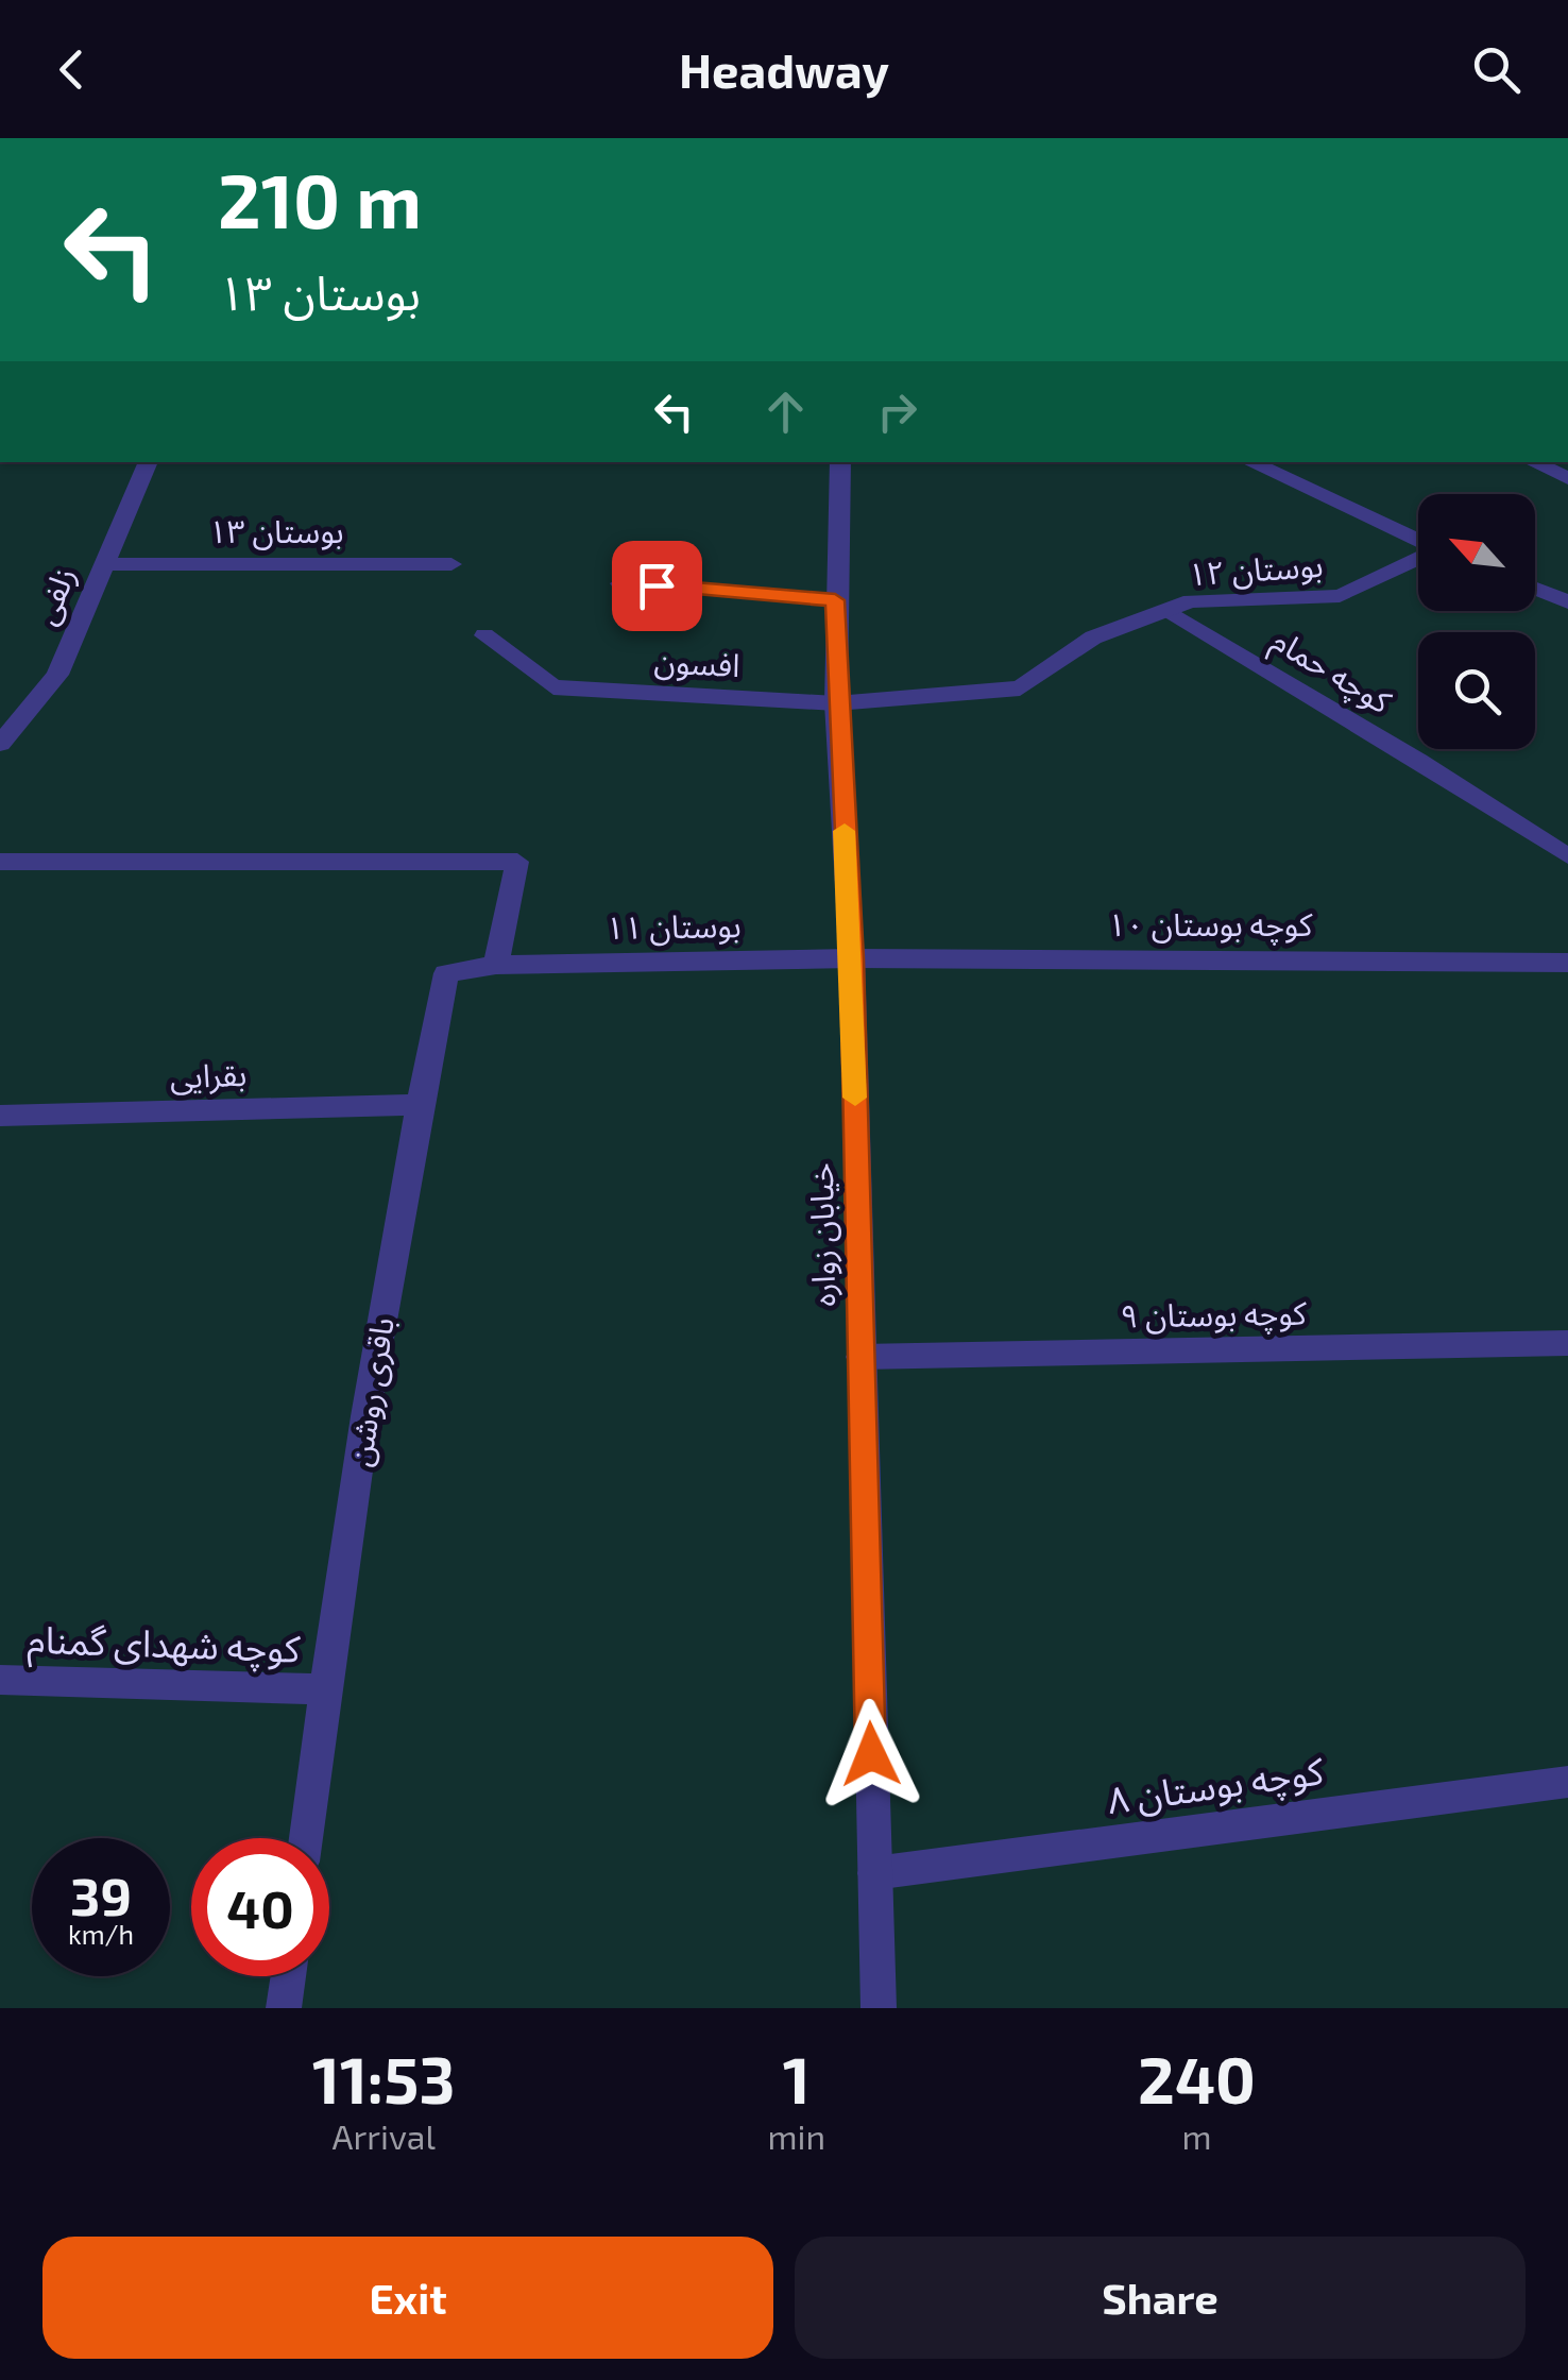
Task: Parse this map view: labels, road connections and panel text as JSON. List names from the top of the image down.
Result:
{
  "streets": {
    "street": [
      "بوستان ۱۳",
      "بوستان ۱۲",
      "زلفی",
      "افسون",
      "کوچه بوستان ۱۰",
      "بوستان ۱۱",
      "بقرایی",
      "خیابان زواره",
      "کوچه بوستان ۹",
      "باقری روشن",
      "کوچه شهدای گمنام",
      "کوچه بوستان ۸"
    ],
    "lane": ["کوچه حمام"]
  },
  "crossings": [
    ["بوستان ۱۳", "زلفی"],
    ["بوستان ۱۲", "افسون"],
    ["بوستان ۱۲", "کوچه حمام"],
    ["بوستان ۱۲", "خیابان زواره"],
    ["افسون", "خیابان زواره"],
    ["کوچه بوستان ۱۰", "بوستان ۱۱"],
    ["کوچه بوستان ۱۰", "خیابان زواره"],
    ["بوستان ۱۱", "خیابان زواره"],
    ["بوستان ۱۱", "باقری روشن"],
    ["بقرایی", "باقری روشن"],
    ["خیابان زواره", "کوچه بوستان ۹"],
    ["خیابان زواره", "کوچه بوستان ۸"],
    ["باقری روشن", "کوچه شهدای گمنام"]
  ],
  "north": "top left",
  "page": {
    "header": "Headway",
    "turn": ["210 m", "بوستان ۱۳"],
    "speed": "39 km/h",
    "limit": "40",
    "eta": [
      "11:53",
      "Arrival",
      "1",
      "min",
      "240",
      "m"
    ],
    "buttons": ["Exit", "Share"]
  }
}
